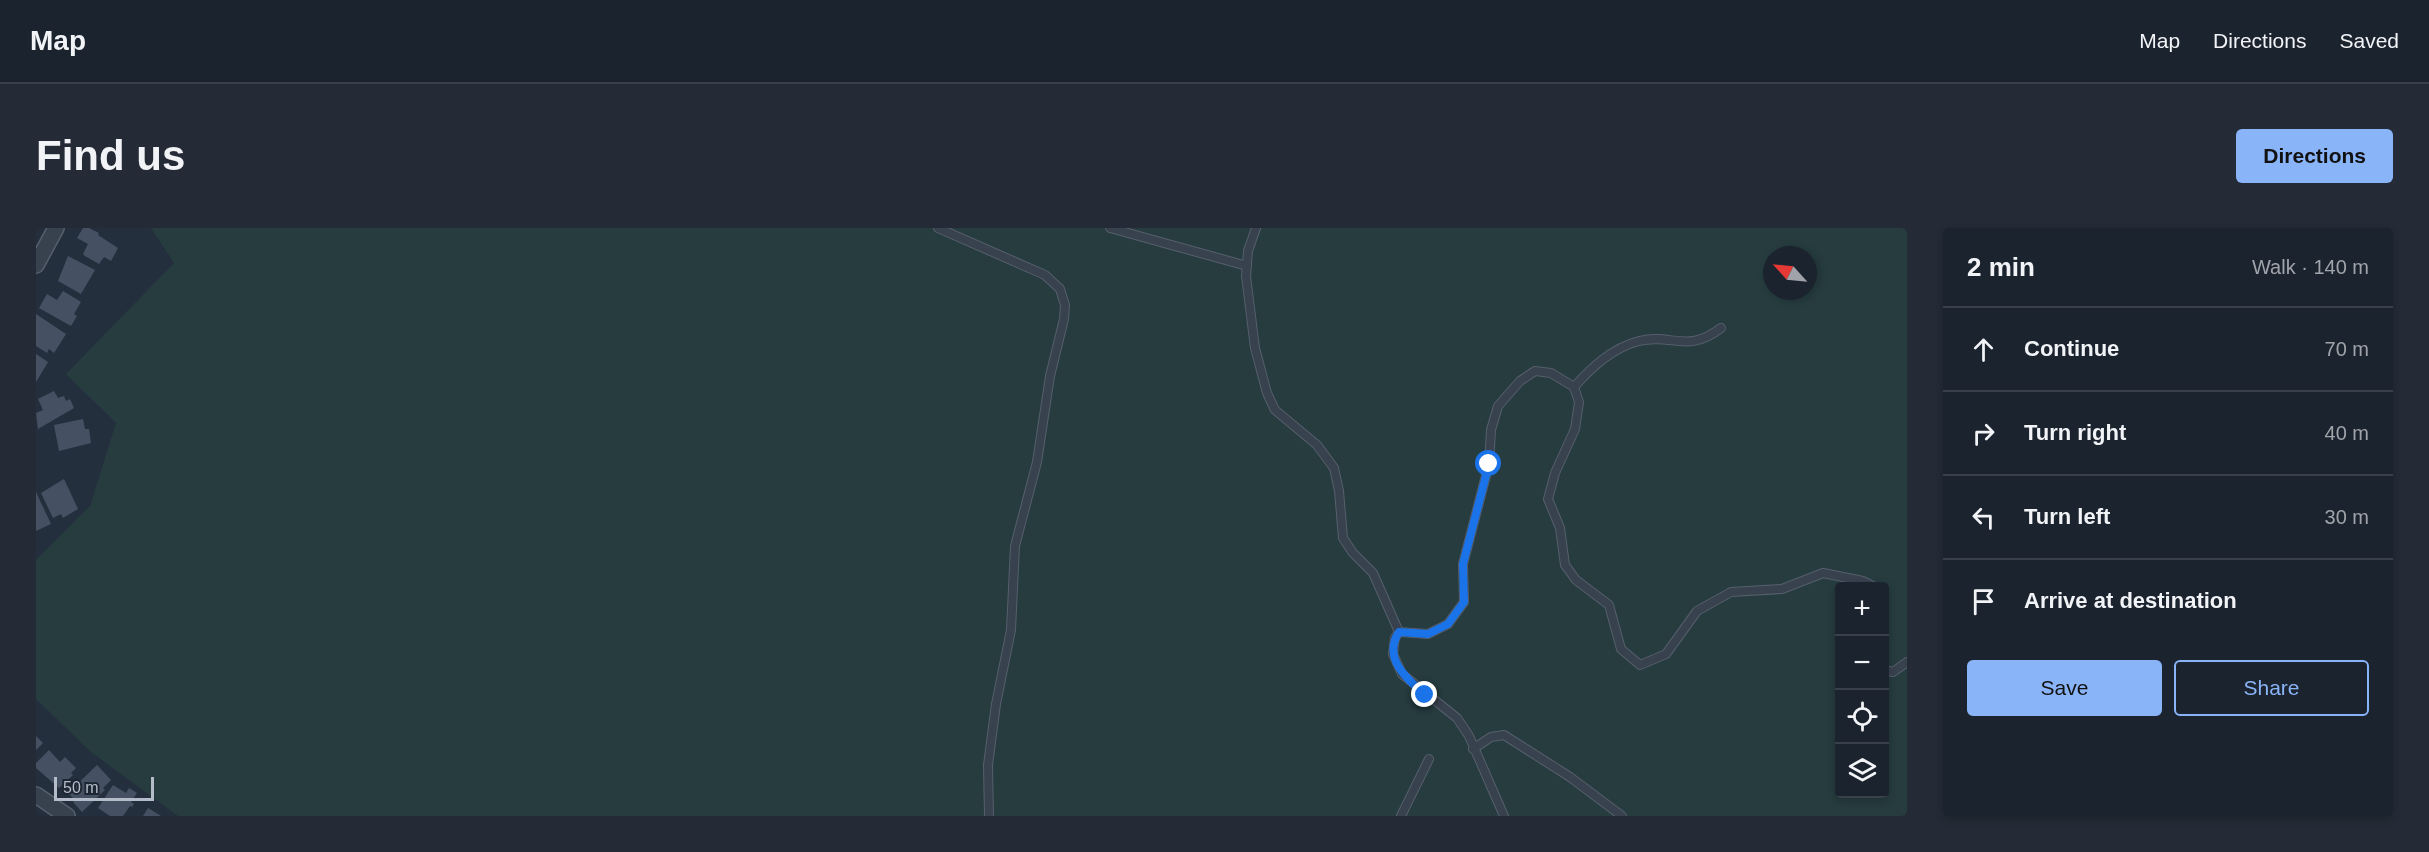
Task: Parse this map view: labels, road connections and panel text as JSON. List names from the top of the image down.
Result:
{
  "scale_bar": "50 m",
  "north": "top left",
  "page": {
    "header": "Map",
    "nav": ["Map", "Directions", "Saved"],
    "buttons": [
      "Directions",
      ["Save", "Share"]
    ],
    "title": "Find us",
    "heading": ["2 min", "Walk · 140 m"],
    "list": [
      ["Continue", "70 m"],
      ["Turn right", "40 m"],
      ["Turn left", "30 m"],
      "Arrive at destination"
    ],
    "map_buttons": ["+", "−"],
    "scale": "50 m"
  }
}
